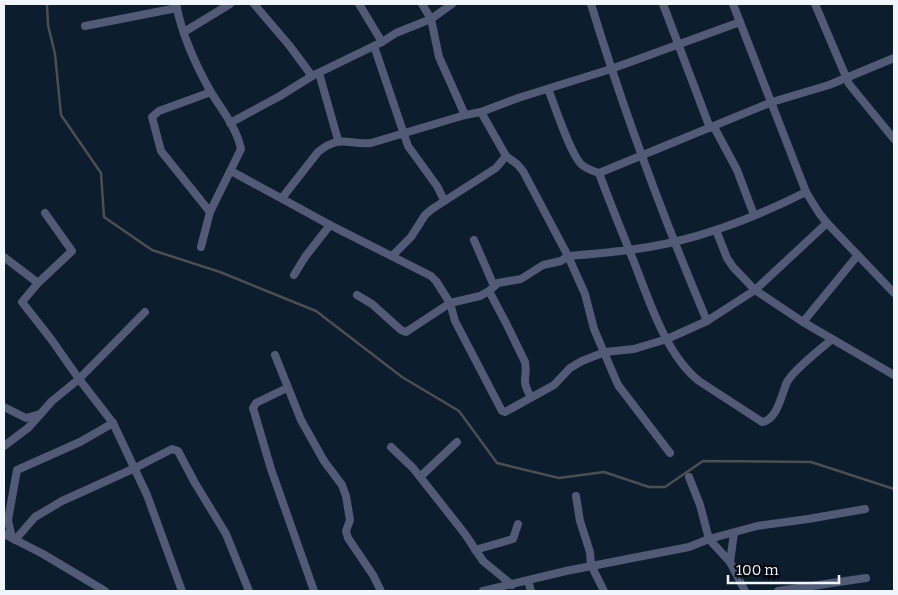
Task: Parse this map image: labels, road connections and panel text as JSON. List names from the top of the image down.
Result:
{
  "scale_bar": "100 m"
}
